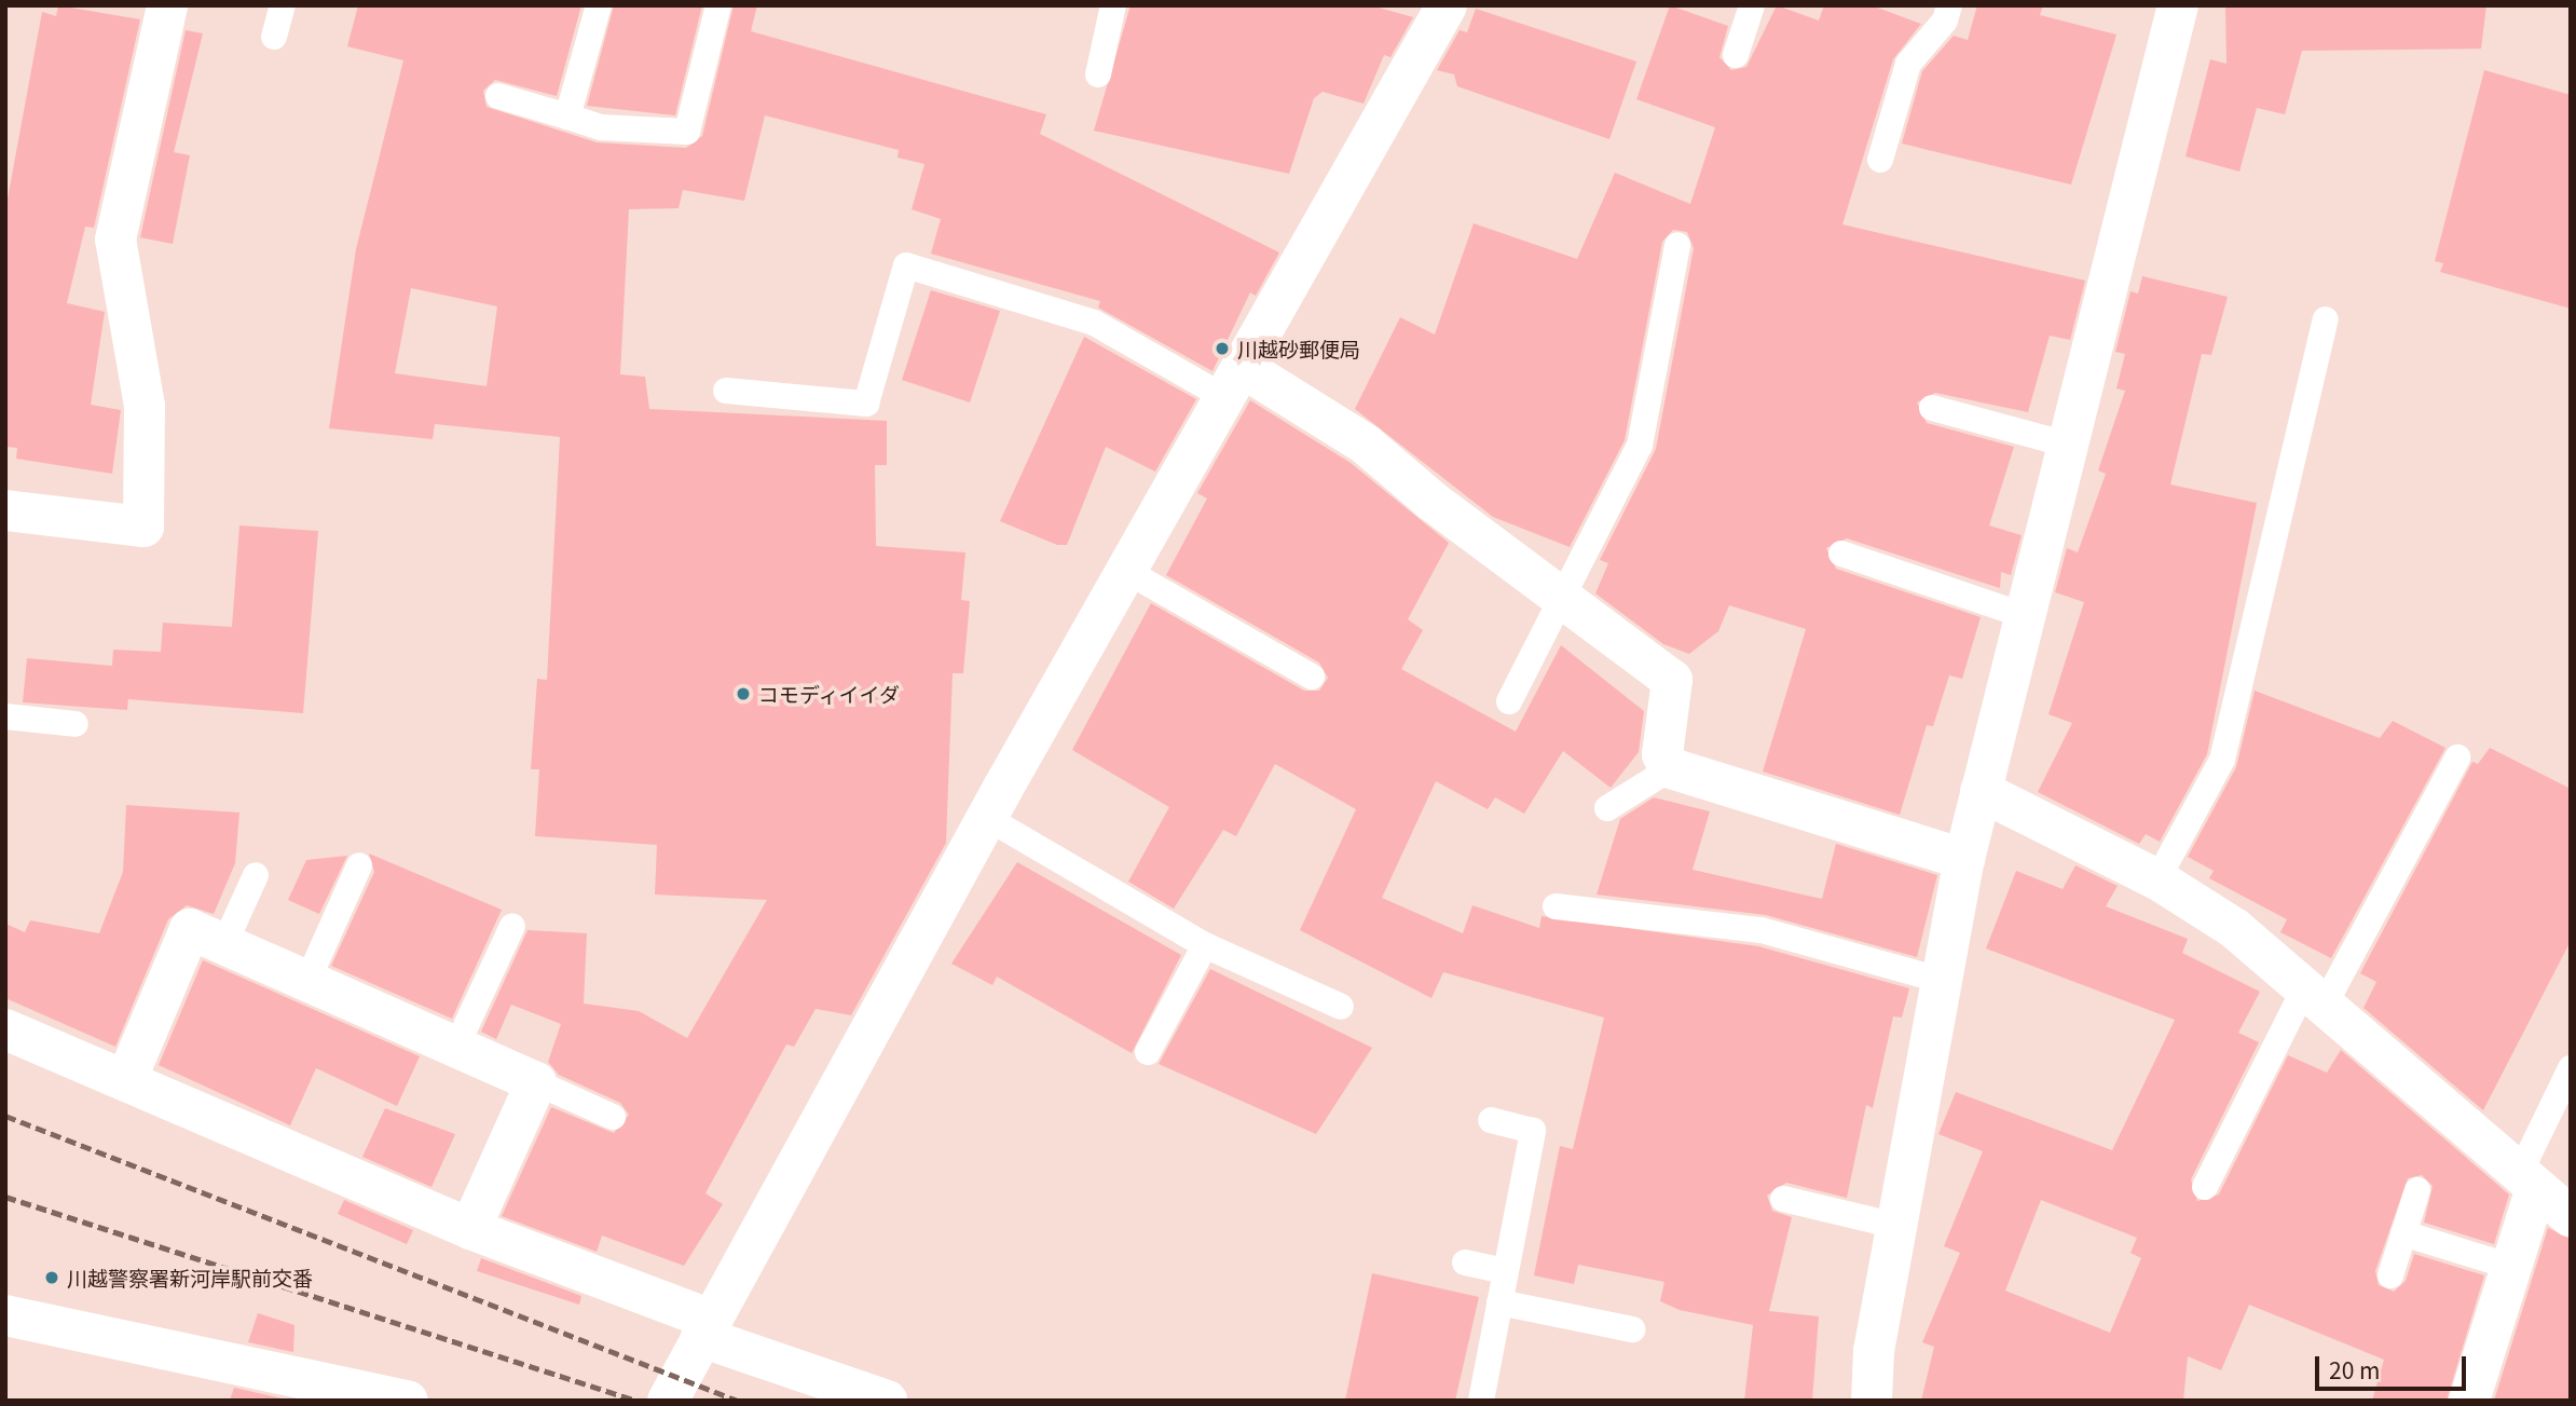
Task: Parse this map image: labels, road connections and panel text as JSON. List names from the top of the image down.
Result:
{
  "places": ["川越砂郵便局", "コモディイイダ", "川越警察署新河岸駅前交番"],
  "scale_bar": "20 m"
}
